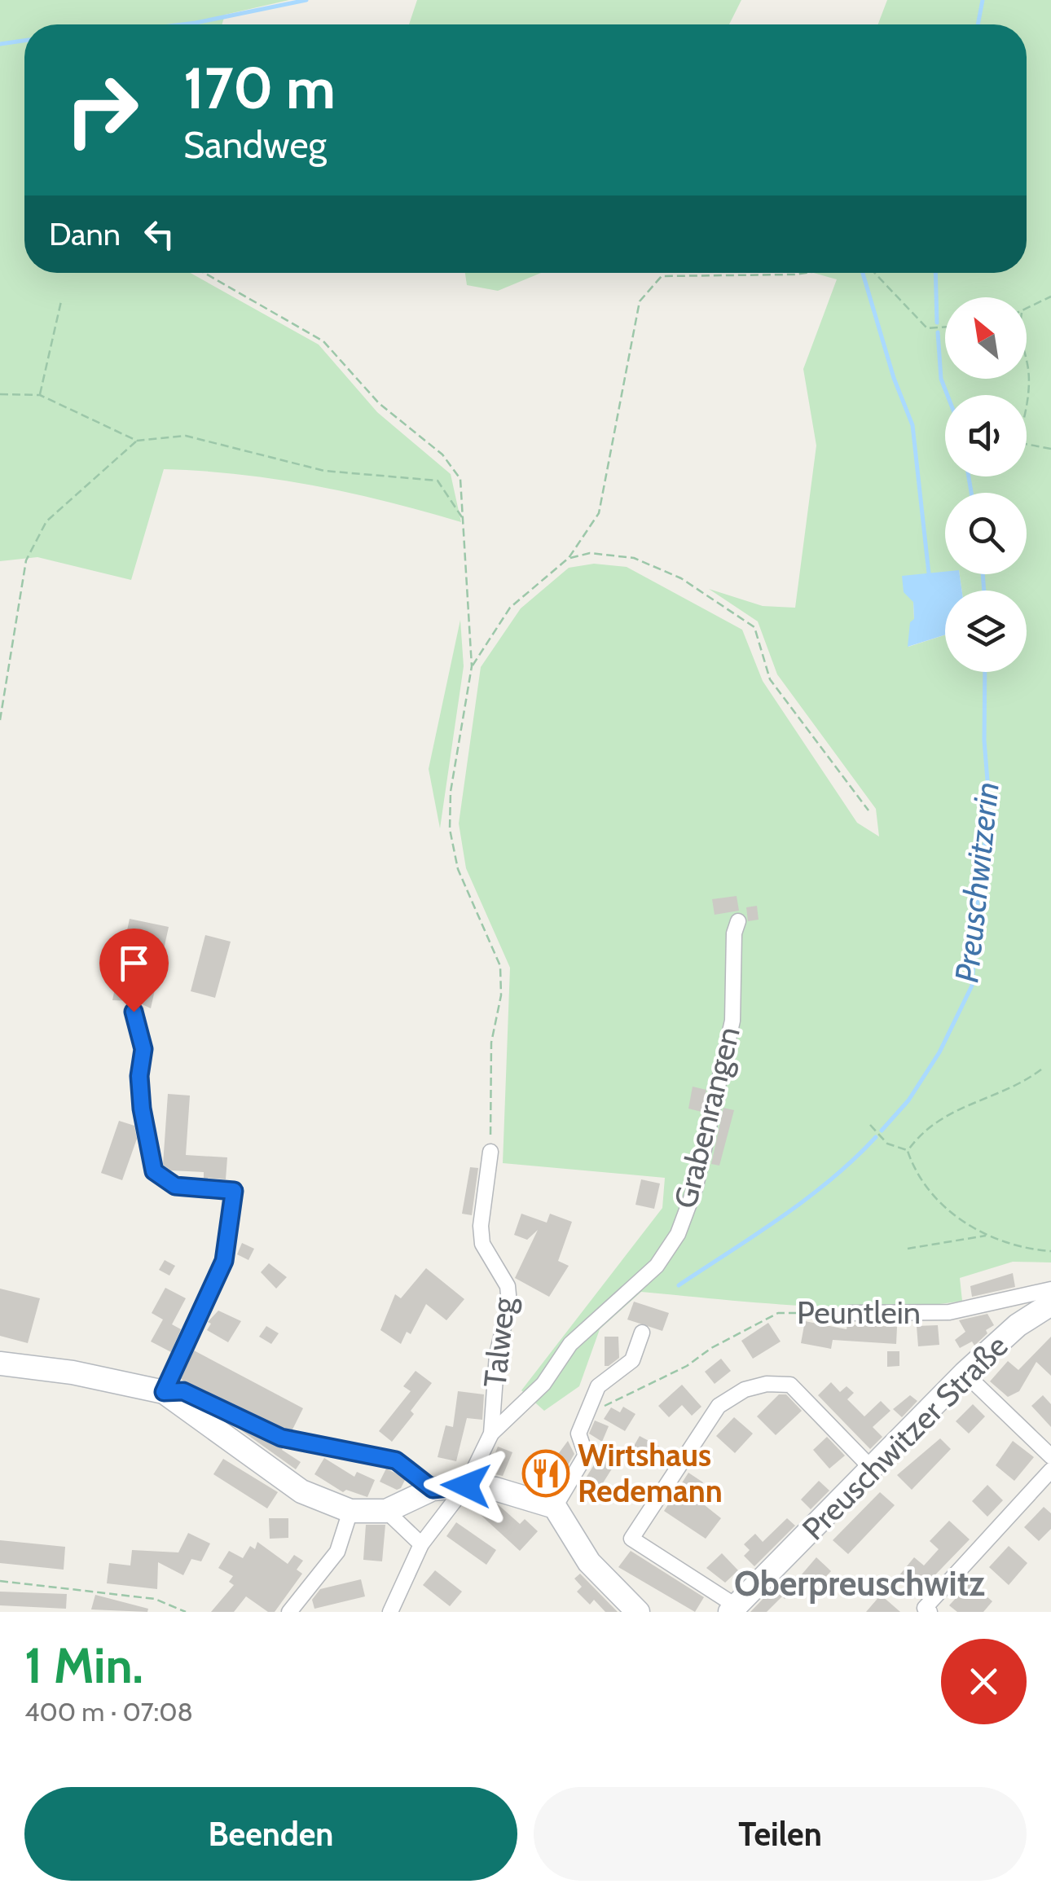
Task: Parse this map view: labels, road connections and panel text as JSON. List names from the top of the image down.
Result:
{
  "streets": {
    "street": [
      "Grabenrangen",
      "Peuntlein",
      "Talweg",
      "Preuschwitzer Straße"
    ]
  },
  "crossings": [
    ["Grabenrangen", "Talweg"]
  ],
  "districts": ["Oberpreuschwitz"],
  "water": ["Preuschwitzerin"],
  "places": {
    "restaurant": ["Wirtshaus Redemann"]
  },
  "north": "top left",
  "page": {
    "turn": ["170 m", "Sandweg"],
    "then": "Dann",
    "heading": ["1 Min.", "400 m · 07:08"],
    "buttons": ["Beenden", "Teilen"]
  }
}
